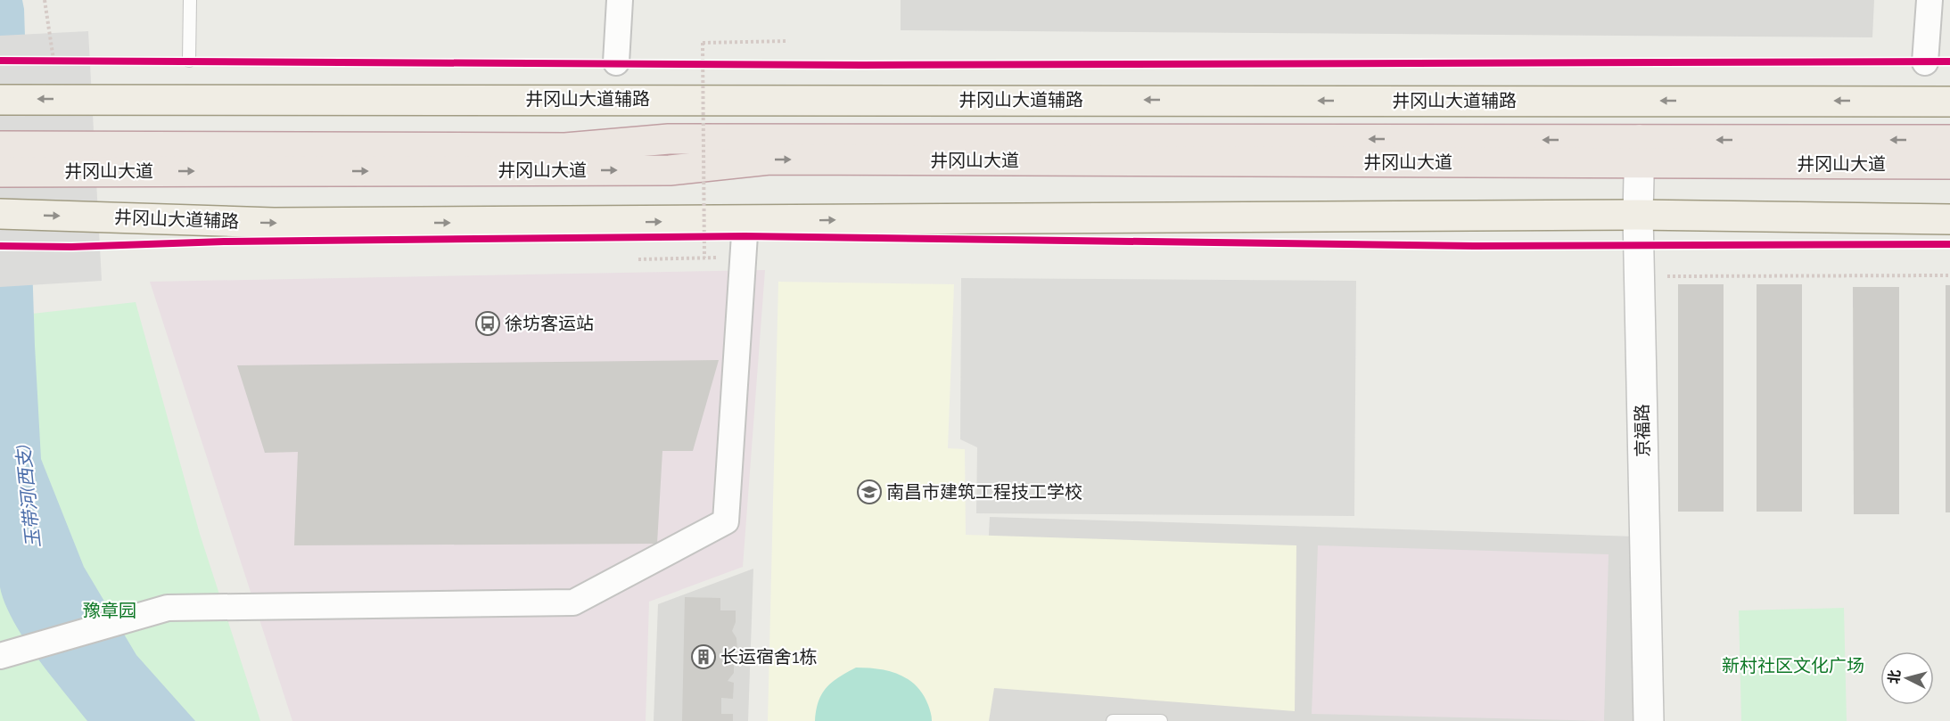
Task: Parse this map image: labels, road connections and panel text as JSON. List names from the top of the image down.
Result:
{
  "streets": {
    "highway": ["井冈山大道"],
    "main road": ["井冈山大道辅路"],
    "street": ["京福路"]
  },
  "crossings": [
    ["井冈山大道辅路", "京福路"],
    ["井冈山大道", "京福路"]
  ],
  "water": ["玉带河(西支)"],
  "parks": ["豫章园", "新村社区文化广场"],
  "places": {
    "bus stop": ["徐坊客运站"],
    "school or university": ["南昌市建筑工程技工学校"],
    "building": ["长运宿舍1栋"]
  },
  "north": "left"
}
